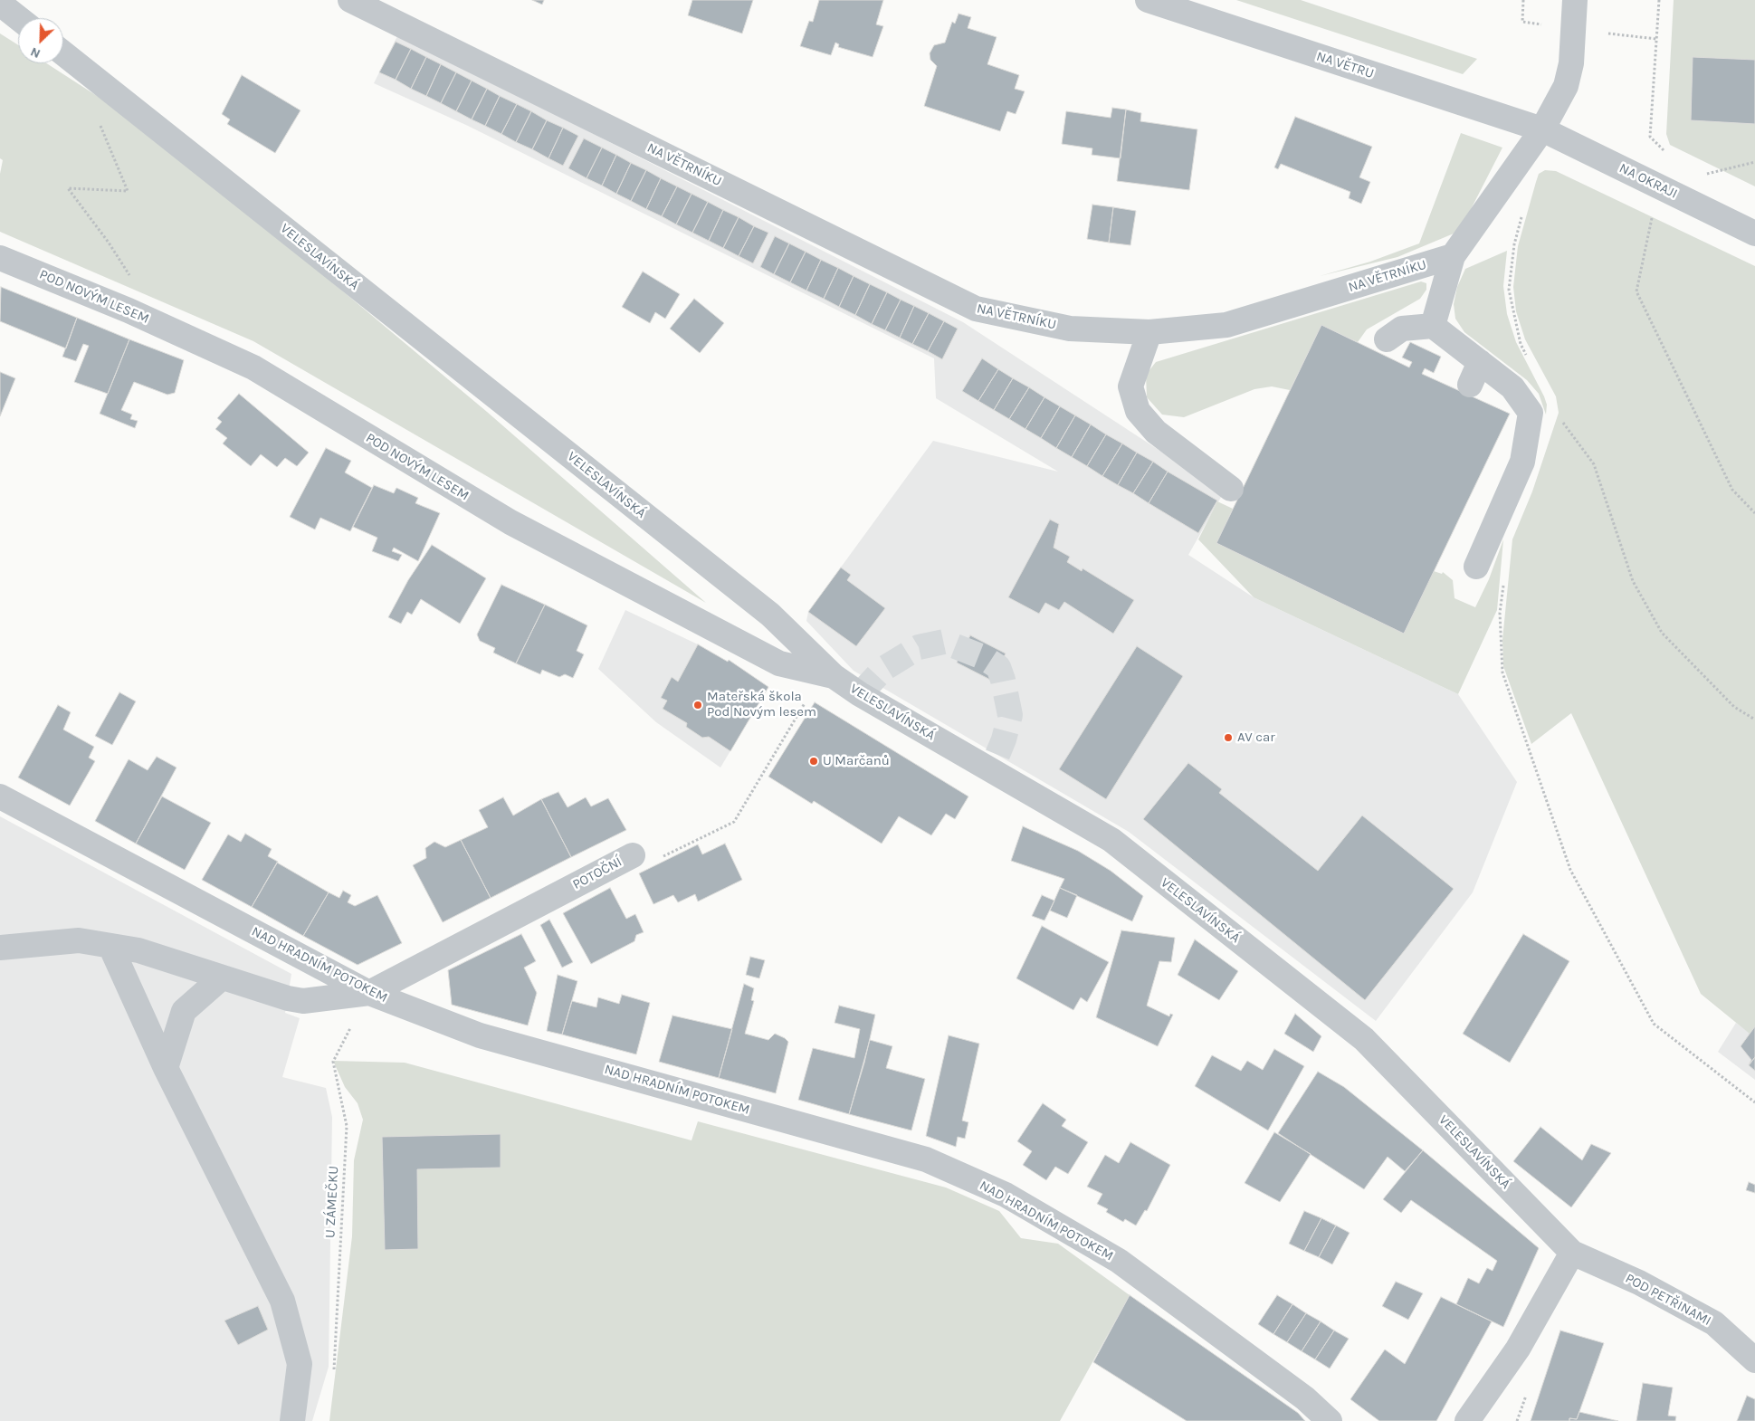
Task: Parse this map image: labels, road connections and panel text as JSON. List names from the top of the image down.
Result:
{
  "streets": {
    "street": [
      "NA VĚTRU",
      "NA VĚTRNÍKU",
      "NA OKRAJI",
      "VELESLAVÍNSKÁ",
      "POD NOVÝM LESEM",
      "POTOČNÍ",
      "NAD HRADNÍM POTOKEM",
      "POD PETŘINAMI"
    ],
    "path": ["U ZÁMEČKU"]
  },
  "crossings": [
    ["NA VĚTRU", "NA OKRAJI"],
    ["VELESLAVÍNSKÁ", "POD NOVÝM LESEM"],
    ["VELESLAVÍNSKÁ", "POTOČNÍ"],
    ["VELESLAVÍNSKÁ", "POD PETŘINAMI"],
    ["POD NOVÝM LESEM", "POTOČNÍ"],
    ["POTOČNÍ", "NAD HRADNÍM POTOKEM"],
    ["POTOČNÍ", "U ZÁMEČKU"],
    ["NAD HRADNÍM POTOKEM", "U ZÁMEČKU"]
  ],
  "places": ["Mateřská škola Pod Novým lesem", "AV car", "U Marčanů"],
  "north": "bottom left"
}
